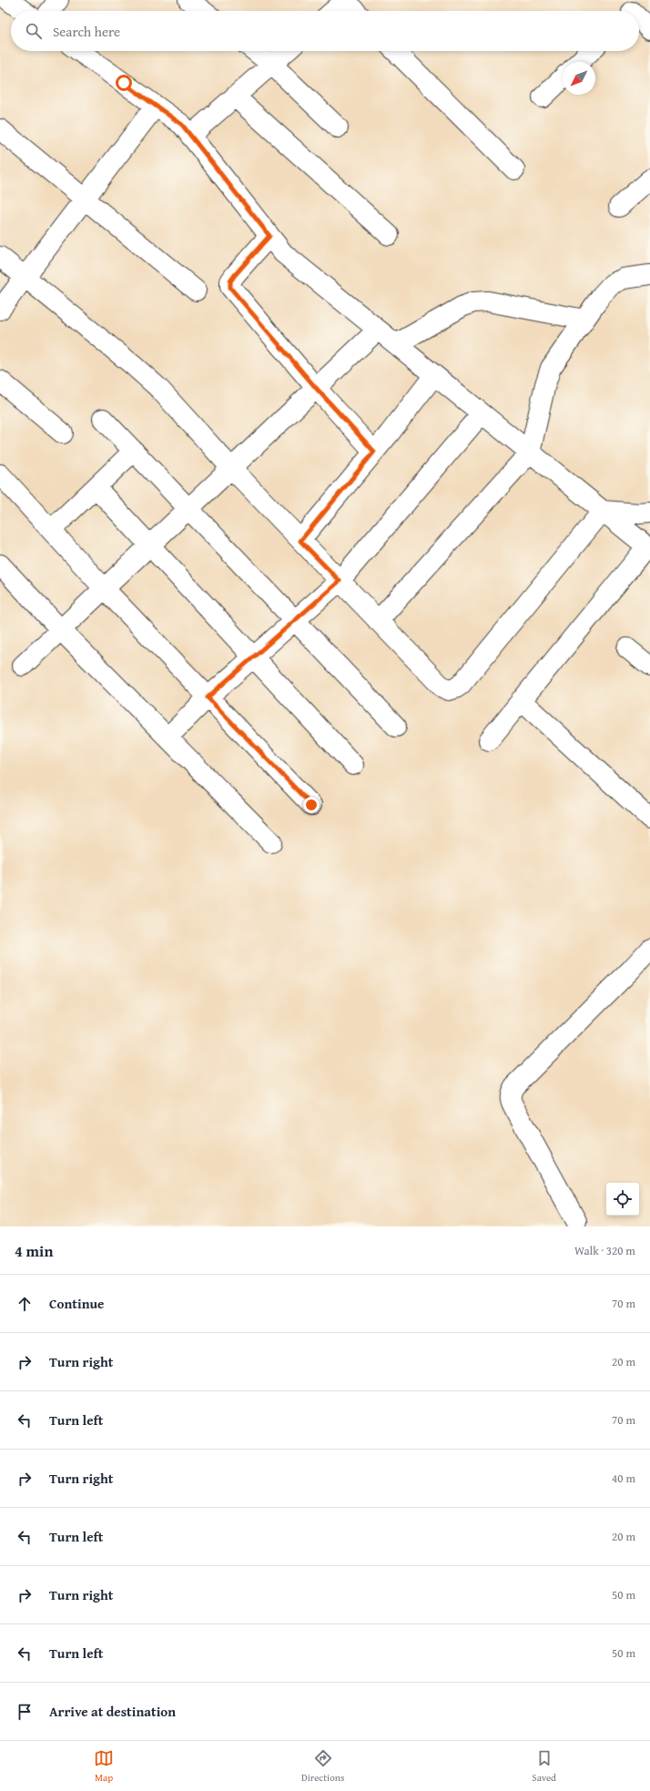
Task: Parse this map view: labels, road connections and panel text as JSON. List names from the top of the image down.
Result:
{
  "north": "bottom left",
  "page": {
    "search": "Search here",
    "heading": ["4 min", "Walk · 320 m"],
    "list": [
      ["Continue", "70 m"],
      ["Turn right", "20 m"],
      ["Turn left", "70 m"],
      ["Turn right", "40 m"],
      ["Turn left", "20 m"],
      ["Turn right", "50 m"],
      ["Turn left", "50 m"],
      "Arrive at destination"
    ],
    "nav": ["Map", "Directions", "Saved"]
  }
}
